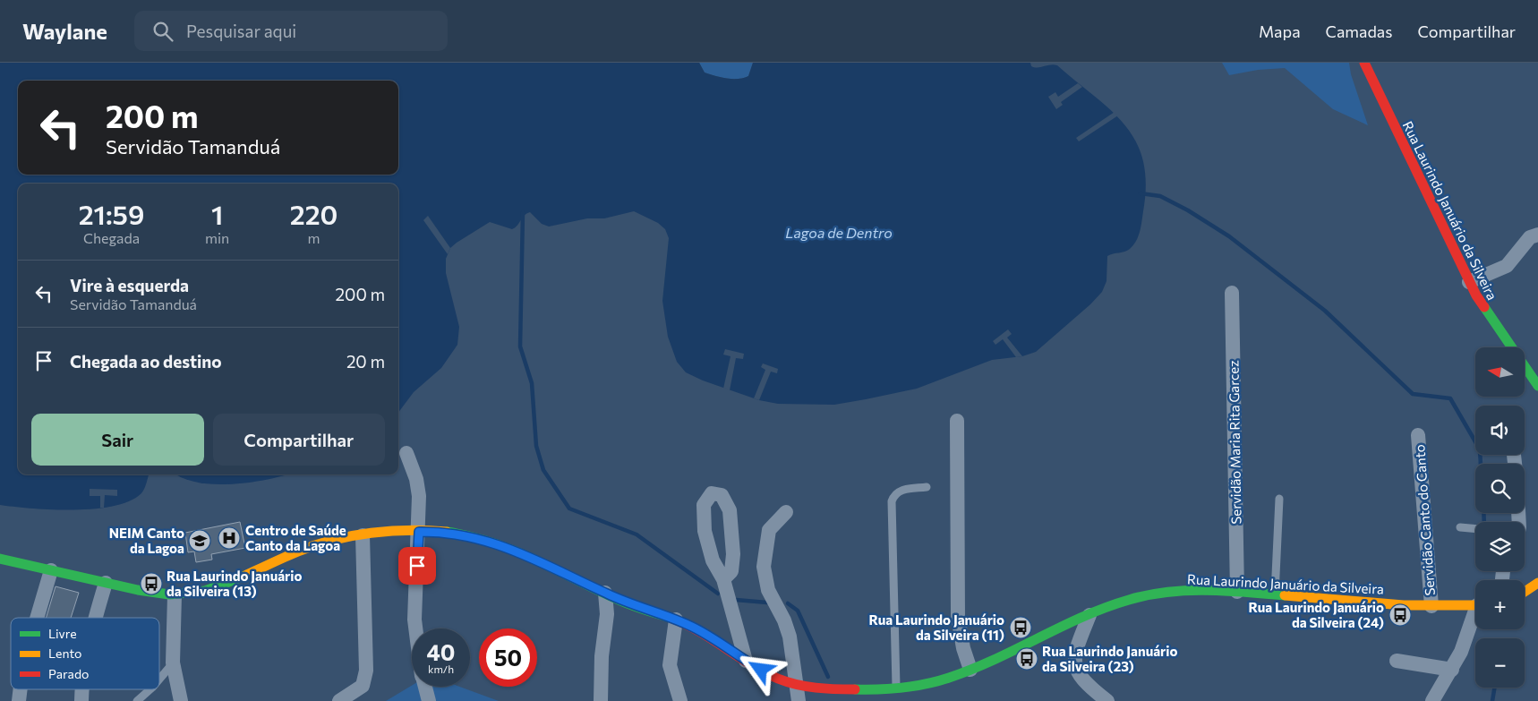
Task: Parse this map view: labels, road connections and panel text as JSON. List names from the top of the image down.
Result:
{
  "streets": {
    "main road": ["Rua Laurindo Januário da Silveira"],
    "street": ["Servidão Maria Rita Garcez", "Servidão Canto do Canto"]
  },
  "crossings": [
    ["Rua Laurindo Januário da Silveira", "Servidão Maria Rita Garcez"],
    ["Rua Laurindo Januário da Silveira", "Servidão Canto do Canto"]
  ],
  "water": ["Lagoa de Dentro"],
  "places": {
    "hospital": ["Centro de Saúde Canto da Lagoa"],
    "school or university": ["NEIM Canto da Lagoa"],
    "bus stop": [
      "Rua Laurindo Januário da Silveira (13)",
      "Rua Laurindo Januário da Silveira (24)",
      "Rua Laurindo Januário da Silveira (11)",
      "Rua Laurindo Januário da Silveira (23)"
    ]
  },
  "legend": ["Livre", "Lento", "Parado"],
  "north": "left",
  "page": {
    "header": "Waylane",
    "search": "Pesquisar aqui",
    "nav": ["Mapa", "Camadas", "Compartilhar"],
    "turn": ["200 m", "Servidão Tamanduá"],
    "eta": [
      "21:59",
      "Chegada",
      "1",
      "min",
      "220",
      "m"
    ],
    "list": [
      {
        "name": "Vire à esquerda",
        "note": "Servidão Tamanduá",
        "value": "200 m"
      },
      {
        "name": "Chegada ao destino",
        "value": "20 m"
      }
    ],
    "map_buttons": ["+", "−"],
    "buttons": ["Sair", "Compartilhar"],
    "speed": "40 km/h",
    "limit": "50"
  }
}
